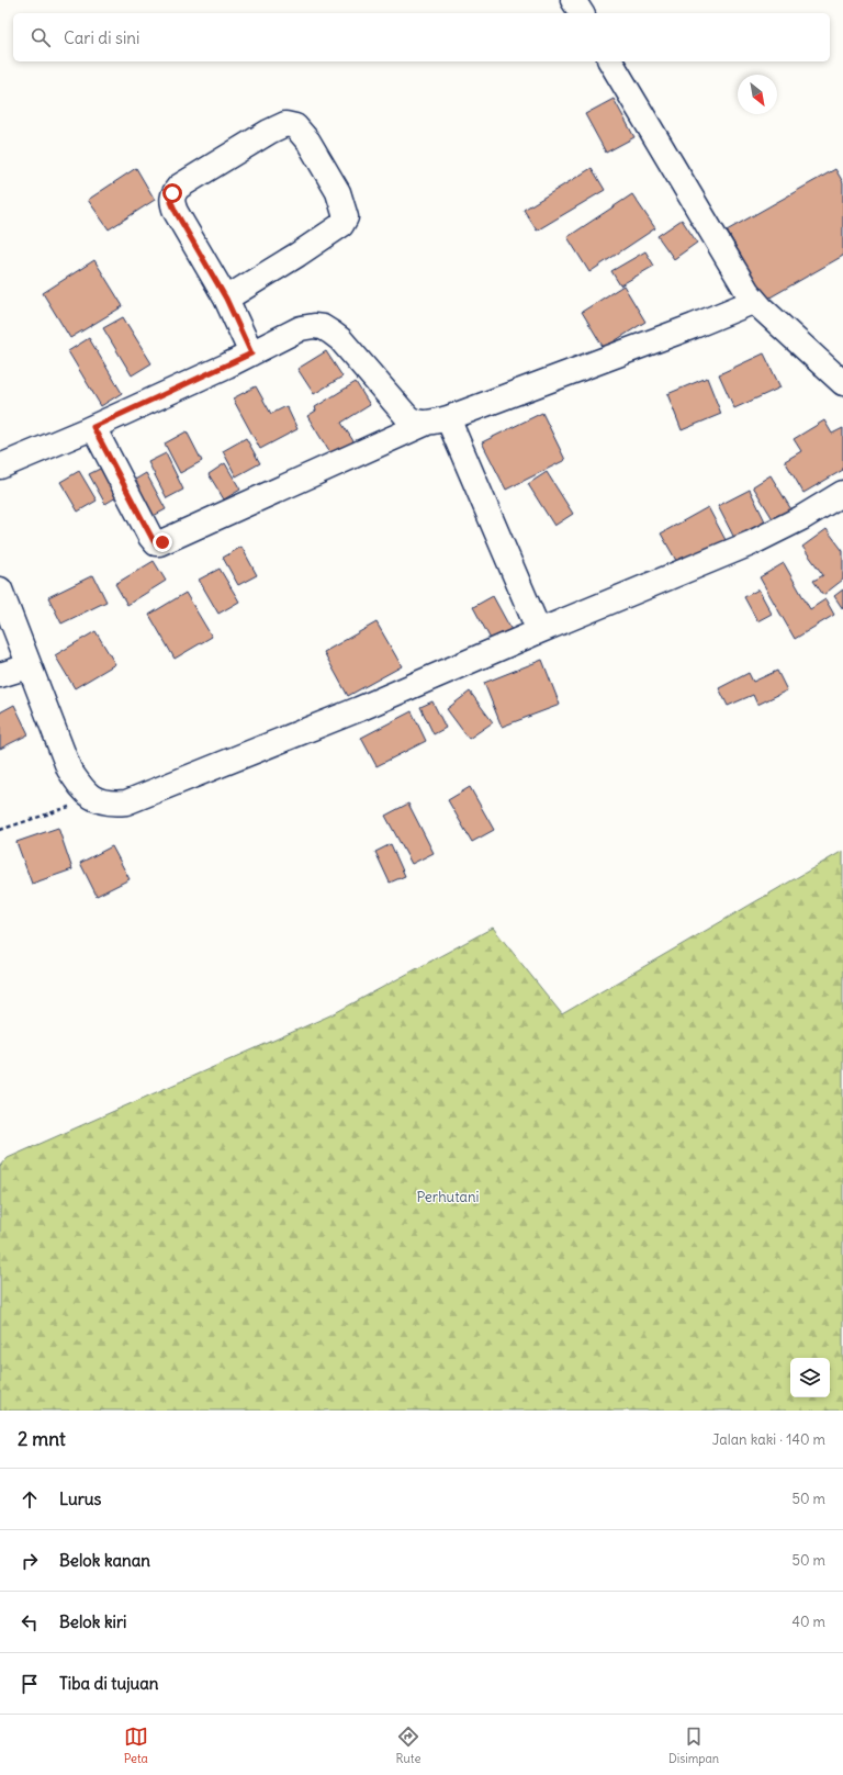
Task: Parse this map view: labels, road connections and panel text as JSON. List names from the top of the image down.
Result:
{
  "parks": ["Perhutani"],
  "north": "bottom right",
  "page": {
    "search": "Cari di sini",
    "heading": ["2 mnt", "Jalan kaki · 140 m"],
    "list": [
      ["Lurus", "50 m"],
      ["Belok kanan", "50 m"],
      ["Belok kiri", "40 m"],
      "Tiba di tujuan"
    ],
    "nav": ["Peta", "Rute", "Disimpan"]
  }
}
